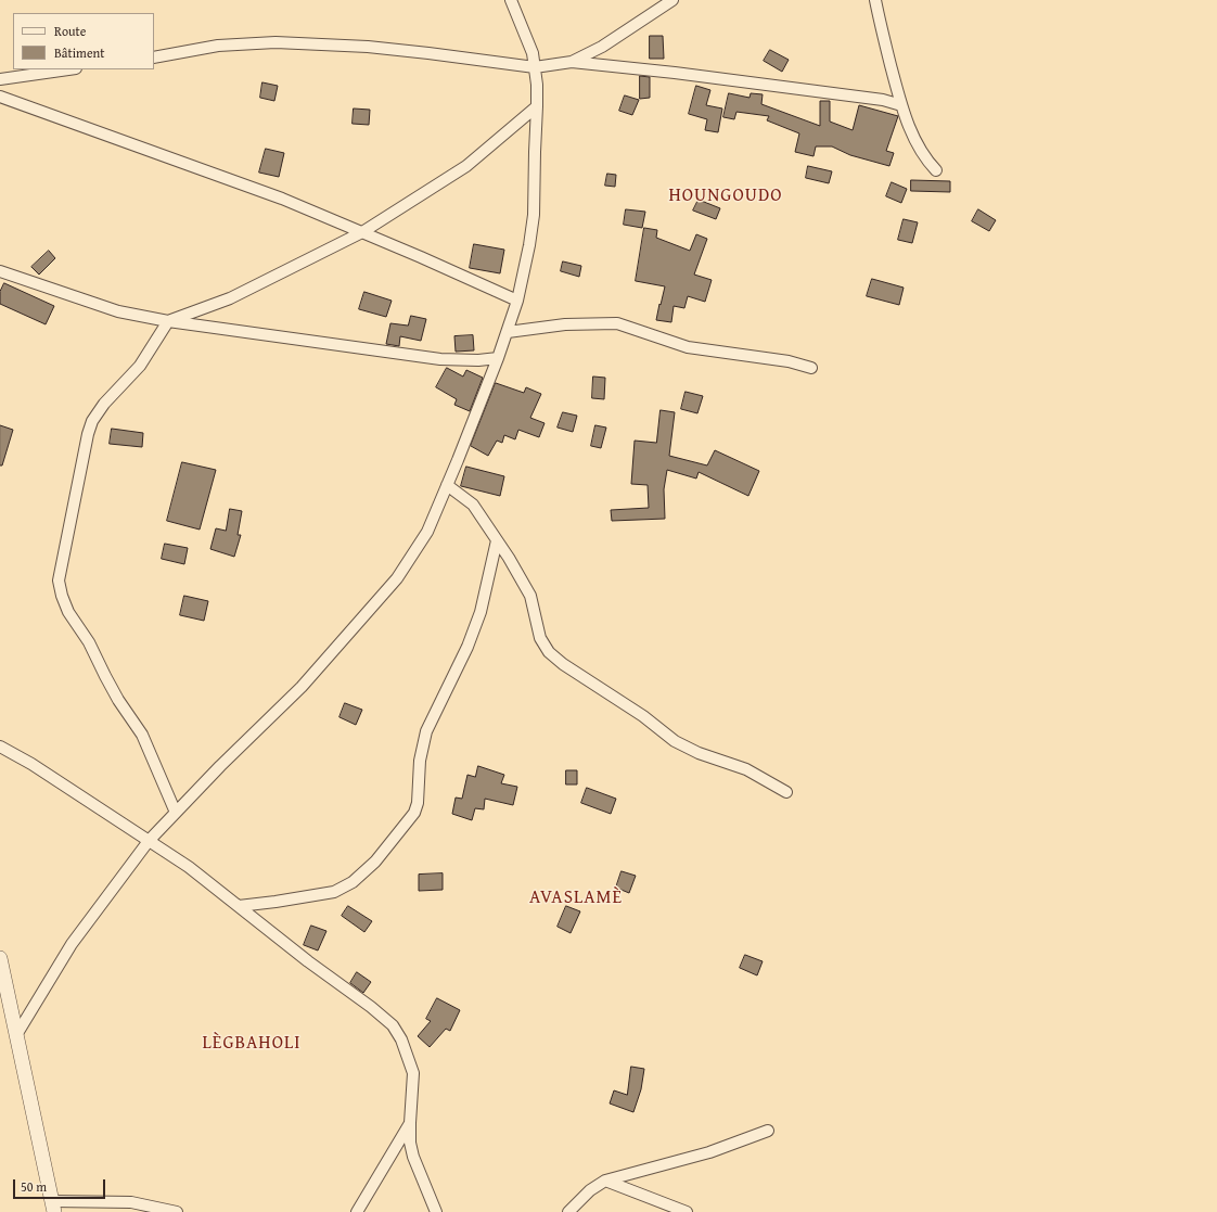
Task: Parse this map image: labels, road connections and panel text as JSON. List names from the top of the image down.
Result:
{
  "districts": ["HOUNGOUDO", "AVASLAMÈ", "LÈGBAHOLI"],
  "legend": ["Route", "Bâtiment"],
  "scale_bar": "50 m"
}
